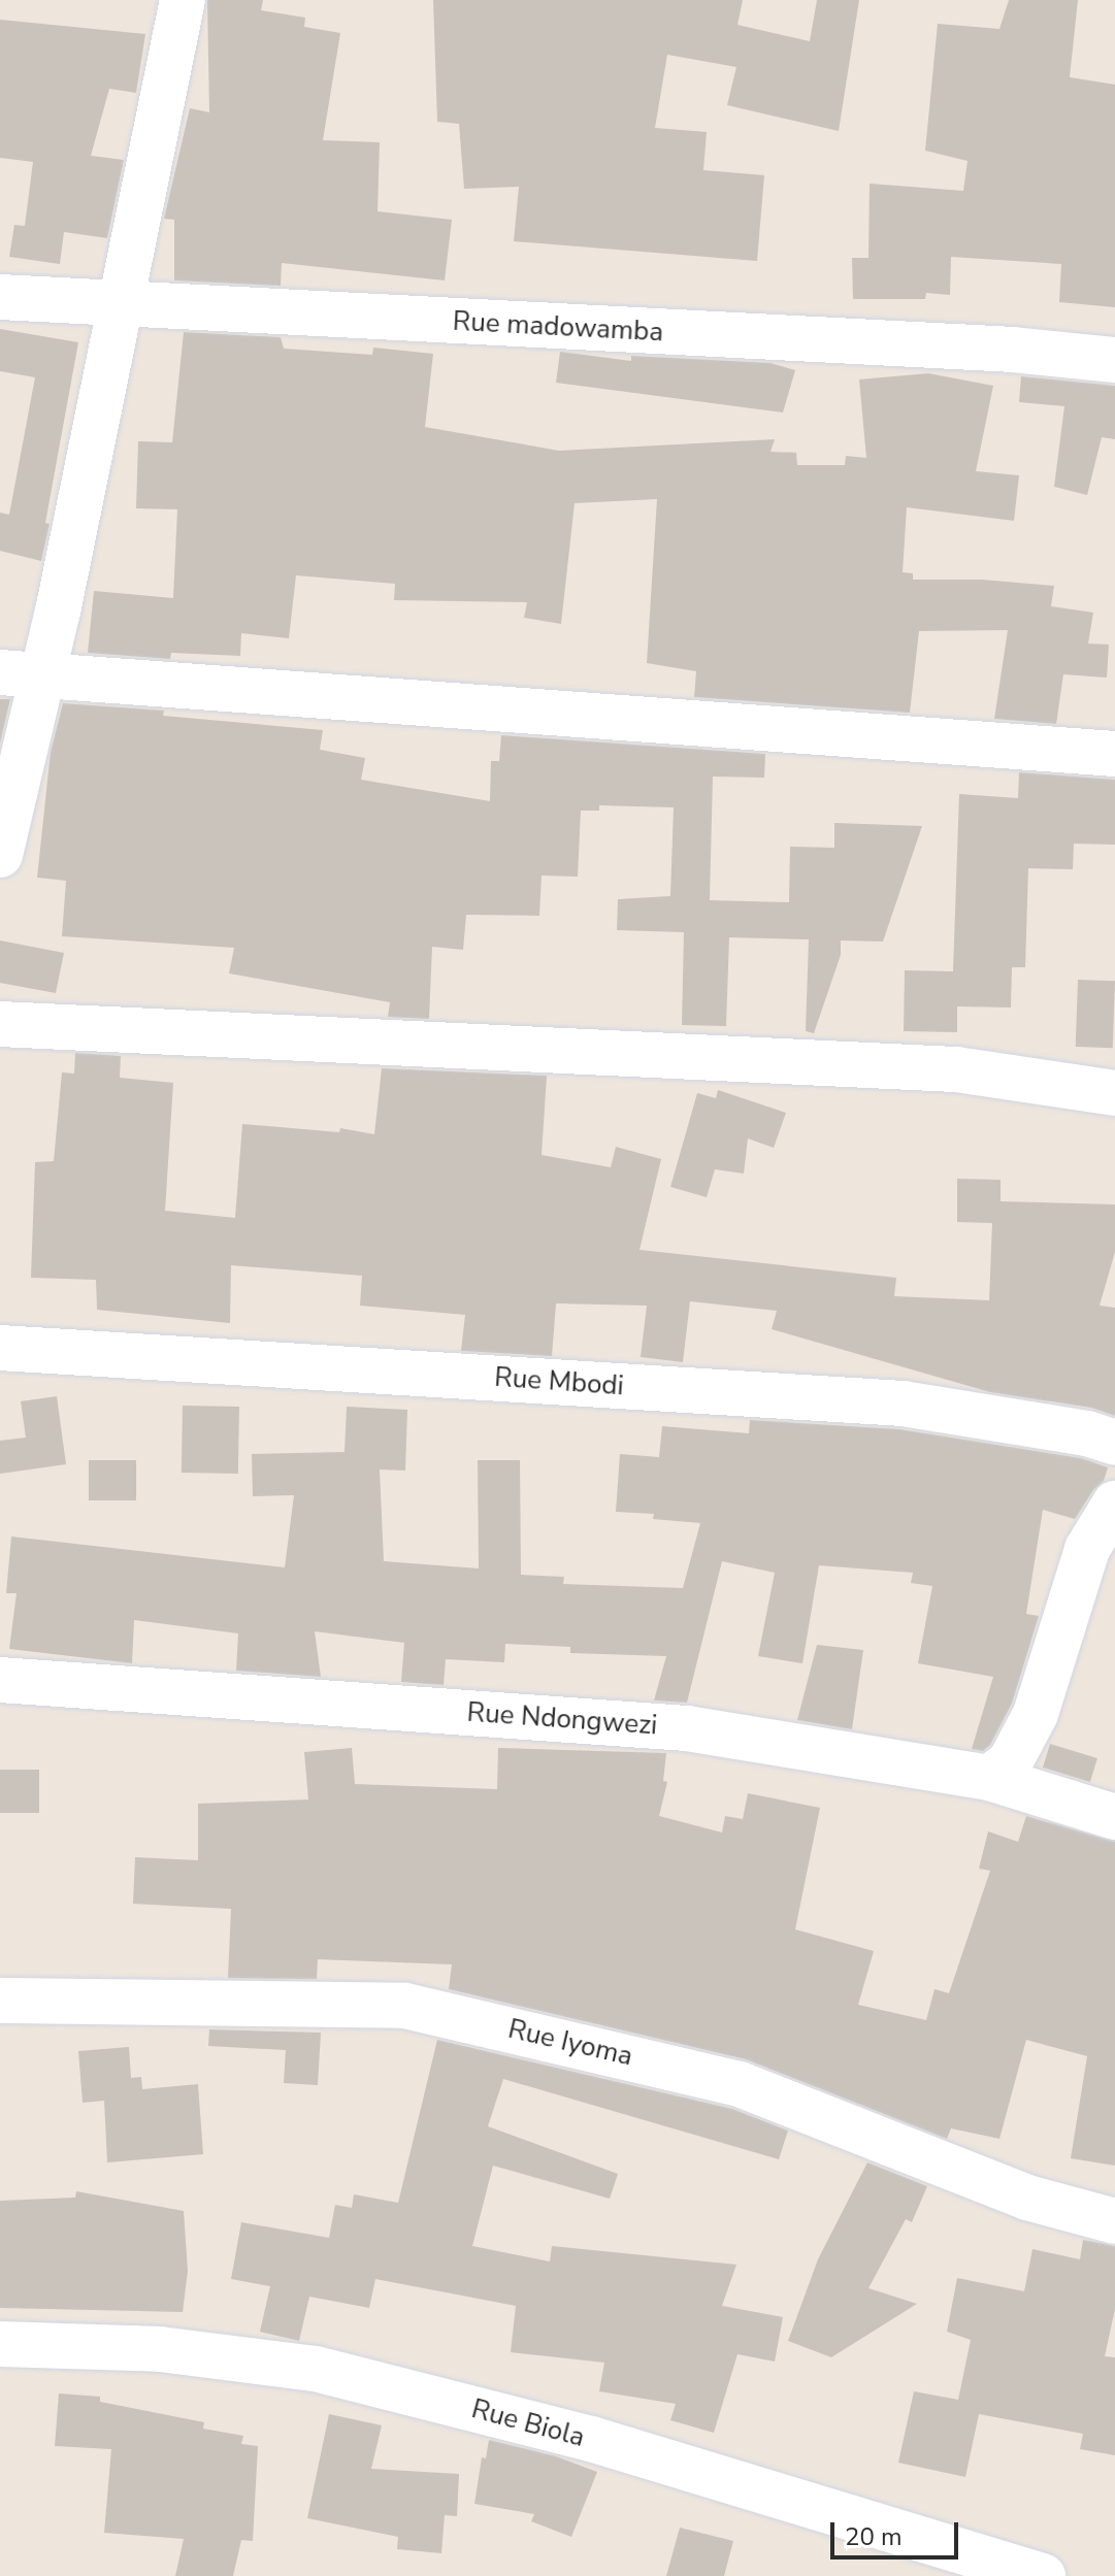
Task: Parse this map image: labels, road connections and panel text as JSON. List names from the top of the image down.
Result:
{
  "streets": {
    "street": [
      "Rue madowamba",
      "Rue Mbodi",
      "Rue Ndongwezi",
      "Rue Iyoma",
      "Rue Biola"
    ]
  },
  "scale_bar": "20 m"
}
